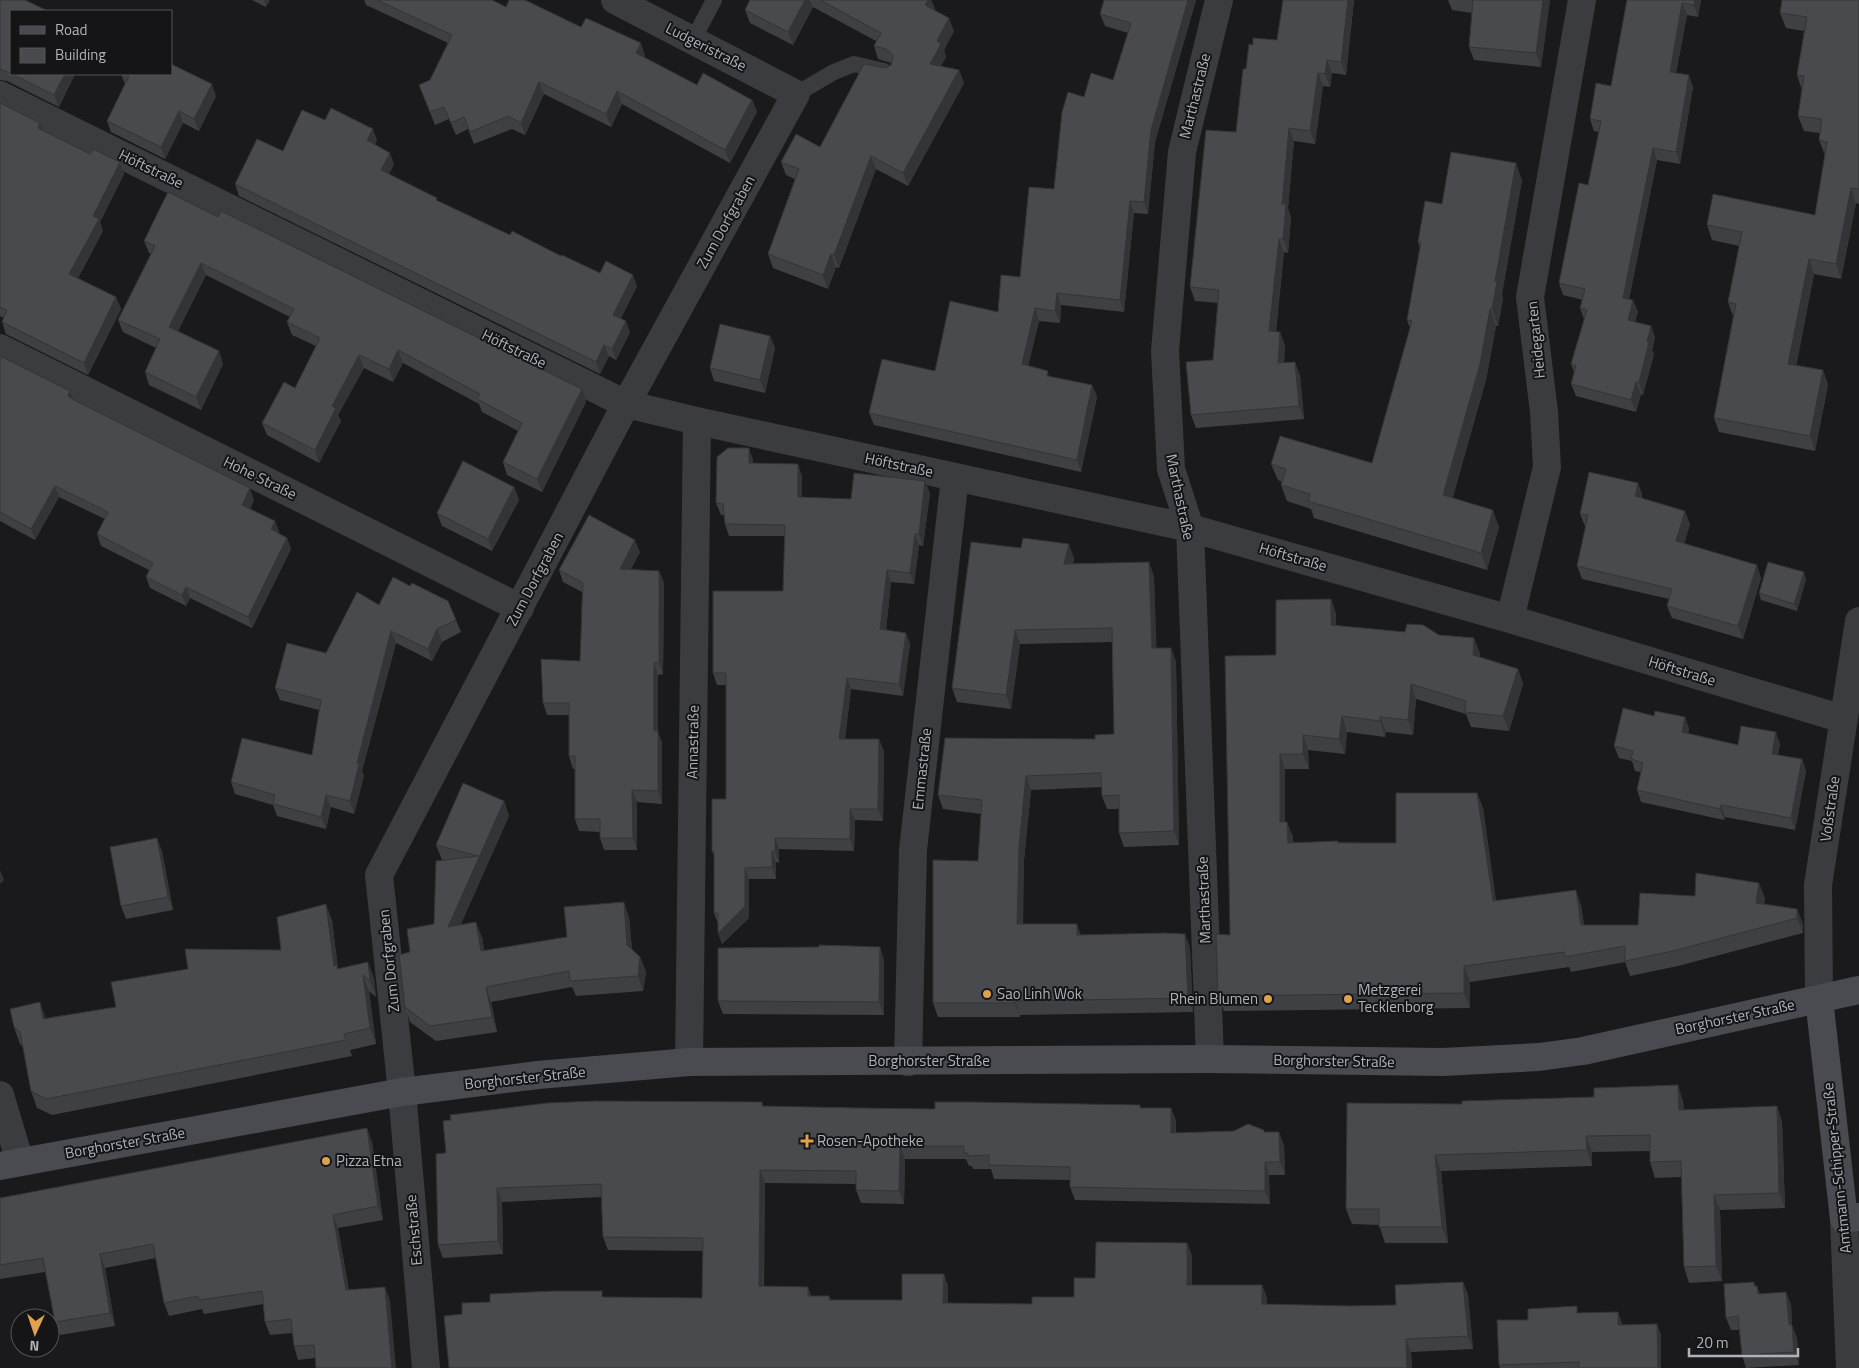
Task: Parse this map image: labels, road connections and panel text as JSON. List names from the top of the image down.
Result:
{
  "streets": {
    "main road": ["Borghorster Straße", "Amtmann-Schipper-Straße"],
    "street": [
      "Ludgeristraße",
      "Marthastraße",
      "Höftstraße",
      "Zum Dorfgraben",
      "Heidegarten",
      "Hohe Straße",
      "Annastraße",
      "Emmastraße",
      "Voßstraße",
      "Eschstraße"
    ]
  },
  "crossings": [
    ["Ludgeristraße", "Zum Dorfgraben"],
    ["Marthastraße", "Höftstraße"],
    ["Marthastraße", "Borghorster Straße"],
    ["Höftstraße", "Zum Dorfgraben"],
    ["Höftstraße", "Heidegarten"],
    ["Höftstraße", "Annastraße"],
    ["Höftstraße", "Emmastraße"],
    ["Höftstraße", "Voßstraße"],
    ["Zum Dorfgraben", "Hohe Straße"],
    ["Zum Dorfgraben", "Borghorster Straße"],
    ["Zum Dorfgraben", "Eschstraße"],
    ["Annastraße", "Borghorster Straße"],
    ["Emmastraße", "Borghorster Straße"],
    ["Voßstraße", "Borghorster Straße"],
    ["Voßstraße", "Amtmann-Schipper-Straße"],
    ["Borghorster Straße", "Amtmann-Schipper-Straße"],
    ["Borghorster Straße", "Eschstraße"]
  ],
  "places": {
    "other": [
      "Sao Linh Wok",
      "Rhein Blumen",
      "Metzgerei Tecklenborg",
      "Pizza Etna"
    ],
    "health": ["Rosen-Apotheke"]
  },
  "legend": ["Road", "Building"],
  "scale_bar": "20 m",
  "north": "bottom"
}
